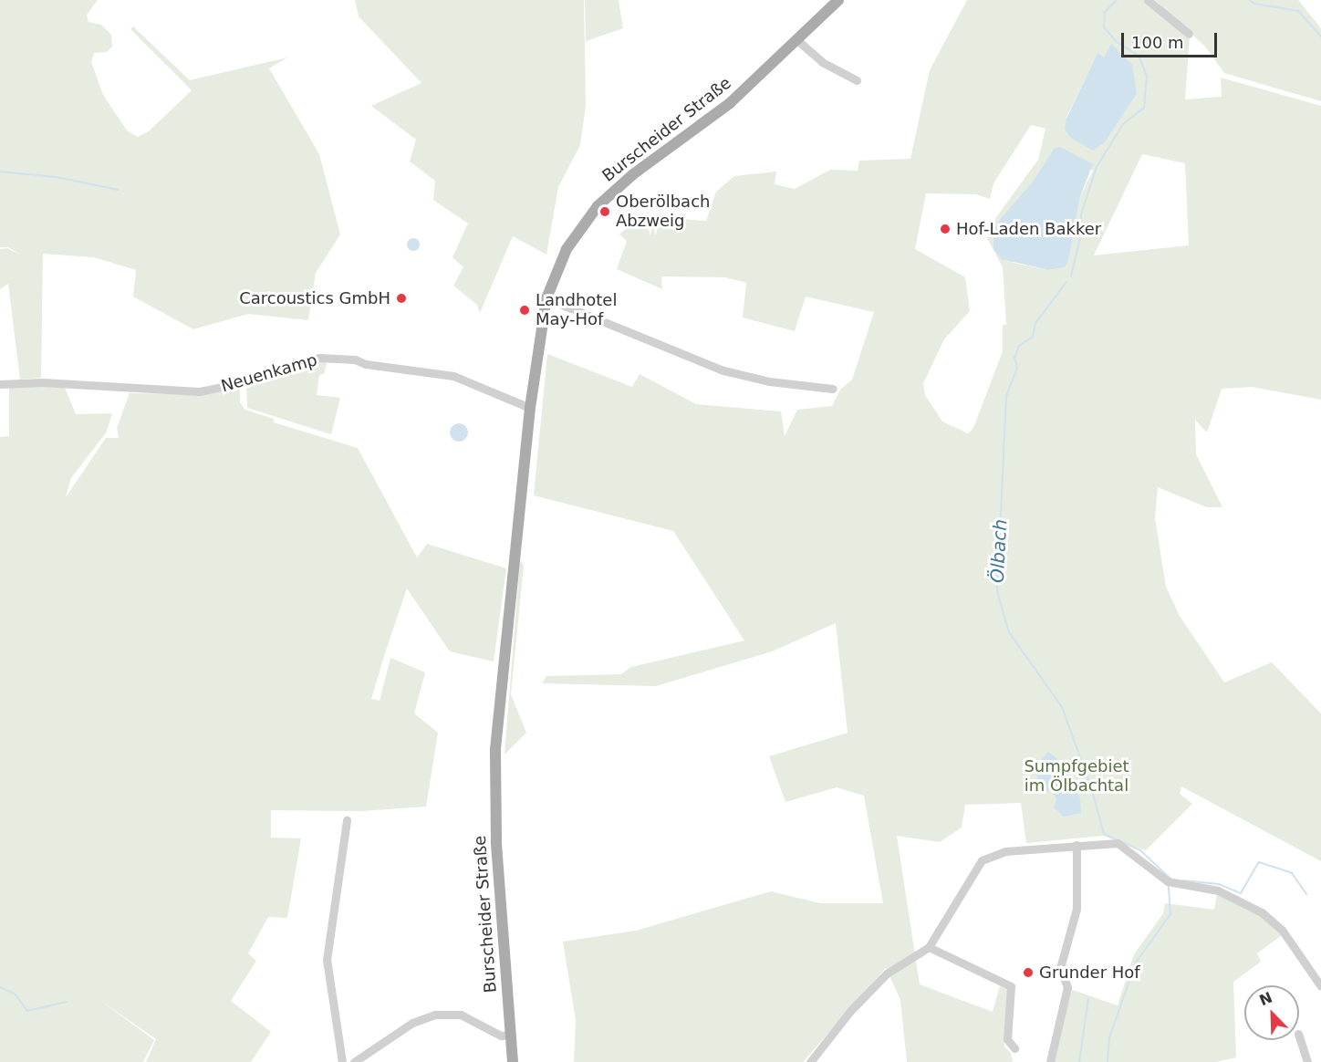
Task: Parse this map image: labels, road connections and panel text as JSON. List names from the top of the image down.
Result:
{
  "streets": {
    "main road": ["Burscheider Straße"],
    "street": ["Neuenkamp"]
  },
  "crossings": [
    ["Burscheider Straße", "Neuenkamp"]
  ],
  "water": ["Ölbach"],
  "parks": ["Sumpfgebiet im Ölbachtal"],
  "places": [
    "Oberölbach Abzweig",
    "Hof-Laden Bakker",
    "Carcoustics GmbH",
    "Landhotel May-Hof",
    "Grunder Hof"
  ],
  "scale_bar": "100 m",
  "north": "top left"
}
